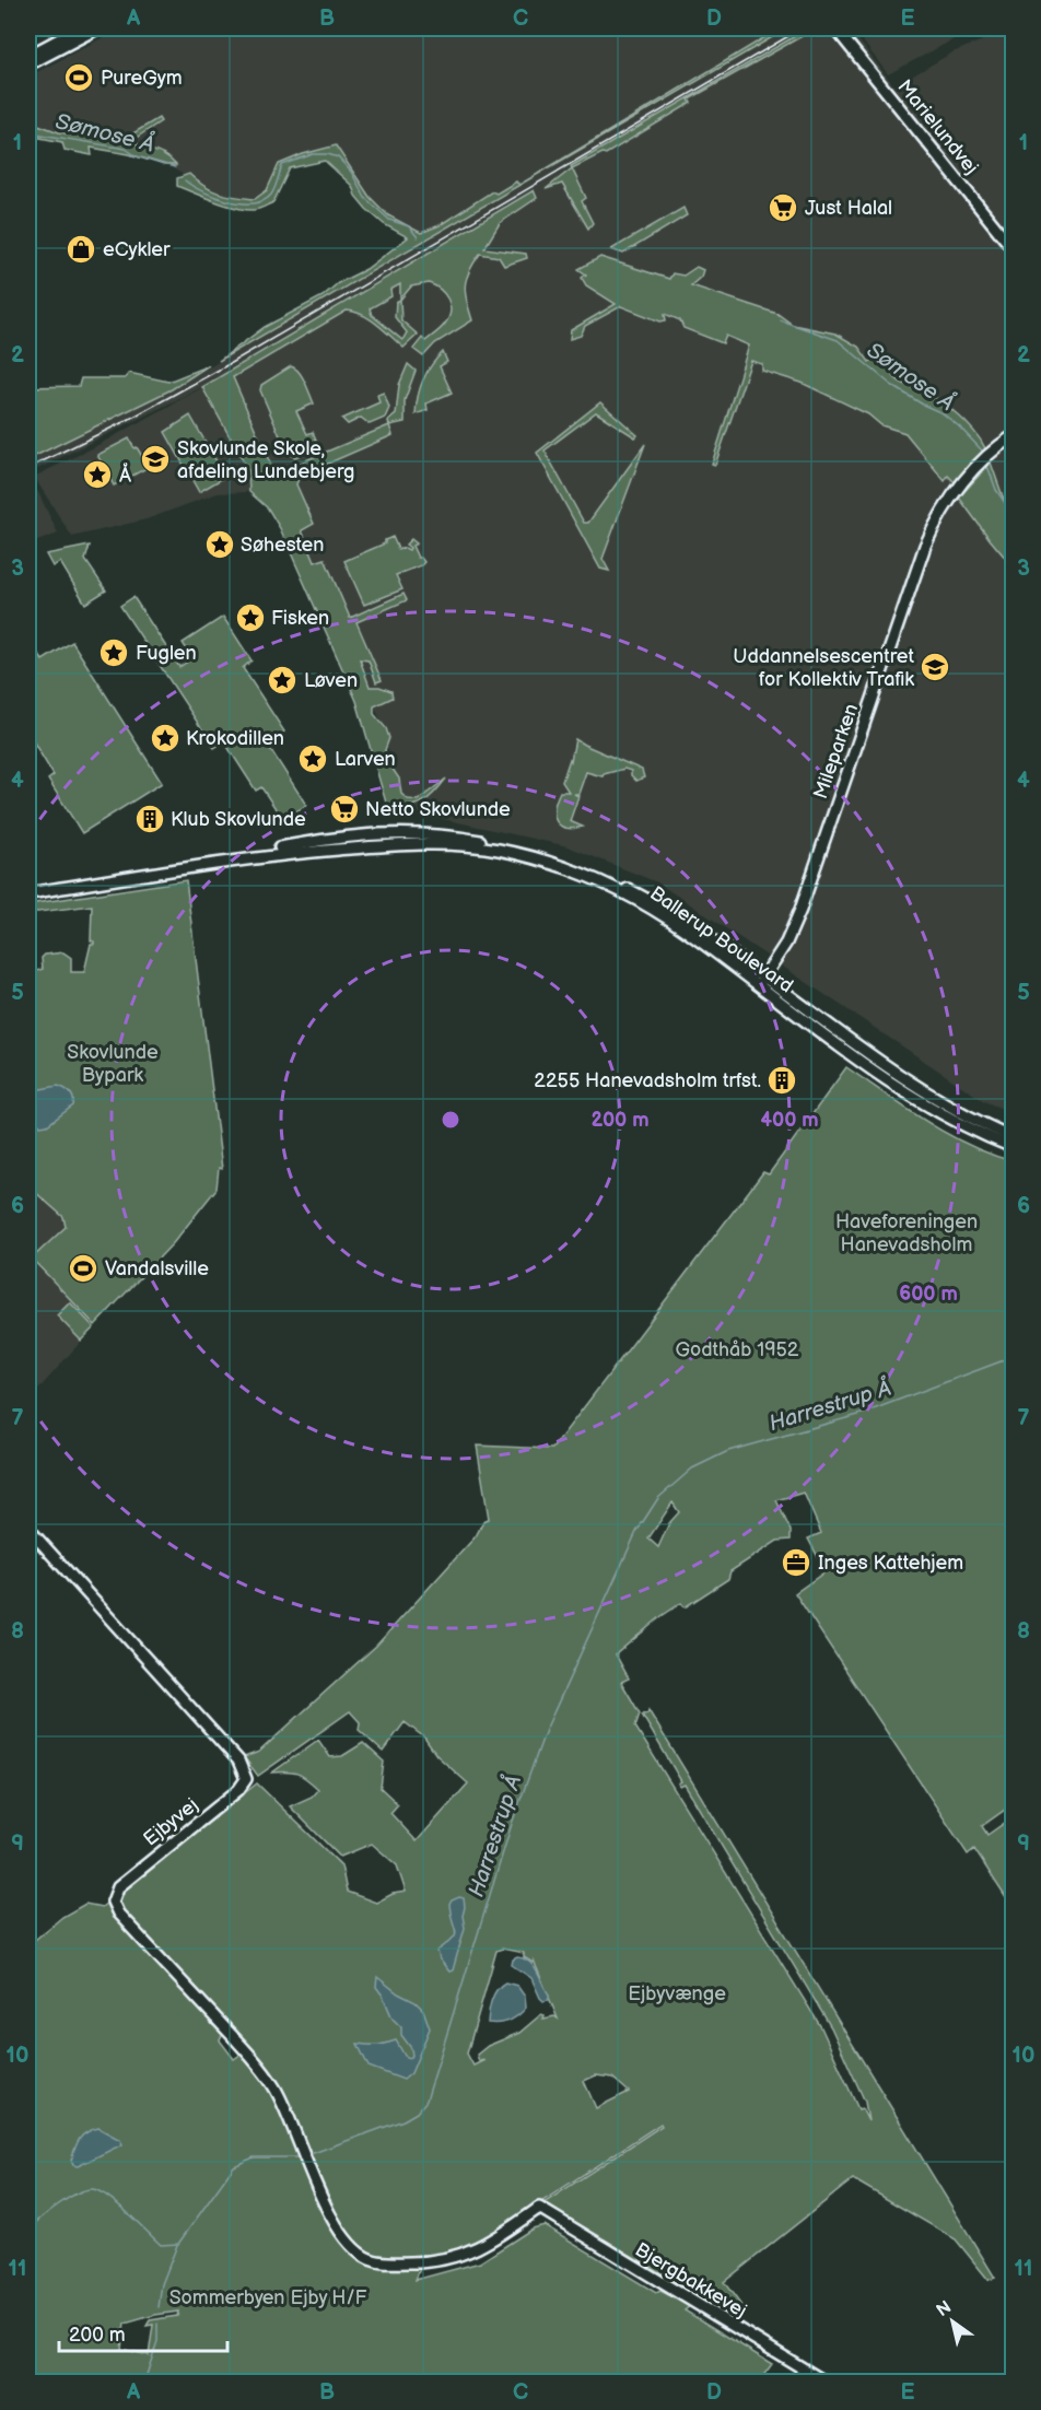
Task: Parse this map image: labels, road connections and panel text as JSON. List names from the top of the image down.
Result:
{
  "streets": {
    "street": [
      "Marielundvej",
      "Mileparken",
      "Ballerup Boulevard",
      "Ejbyvej",
      "Bjergbakkevej"
    ]
  },
  "crossings": [
    ["Mileparken", "Ballerup Boulevard"],
    ["Ejbyvej", "Bjergbakkevej"]
  ],
  "water": ["Sømose Å", "Harrestrup Å"],
  "parks": [
    "Skovlunde Bypark",
    "Haveforeningen Hanevadsholm",
    "Godthåb 1952",
    "Ejbyvænge",
    "Sommerbyen Ejby H/F"
  ],
  "places": {
    "sports": ["PureGym", "Vandalsville"],
    "supermarket": ["Just Halal", "Netto Skovlunde"],
    "shop": ["eCykler"],
    "school or university": ["Skovlunde Skole, afdeling Lundebjerg", "Uddannelsescentret for Kollektiv Trafik"],
    "place": [
      "Å",
      "Søhesten",
      "Fisken",
      "Fuglen",
      "Løven",
      "Krokodillen",
      "Larven"
    ],
    "building": ["Klub Skovlunde", "2255 Hanevadsholm trfst."],
    "office": ["Inges Kattehjem"]
  },
  "scale_bar": "200 m",
  "north": "top left",
  "grid": {
    "columns": [
      "A",
      "B",
      "C",
      "D",
      "E"
    ],
    "rows": [
      "1",
      "2",
      "3",
      "4",
      "5",
      "6",
      "7",
      "8",
      "9",
      "10",
      "11"
    ]
  },
  "rings": ["200 m", "400 m", "600 m"]
}
